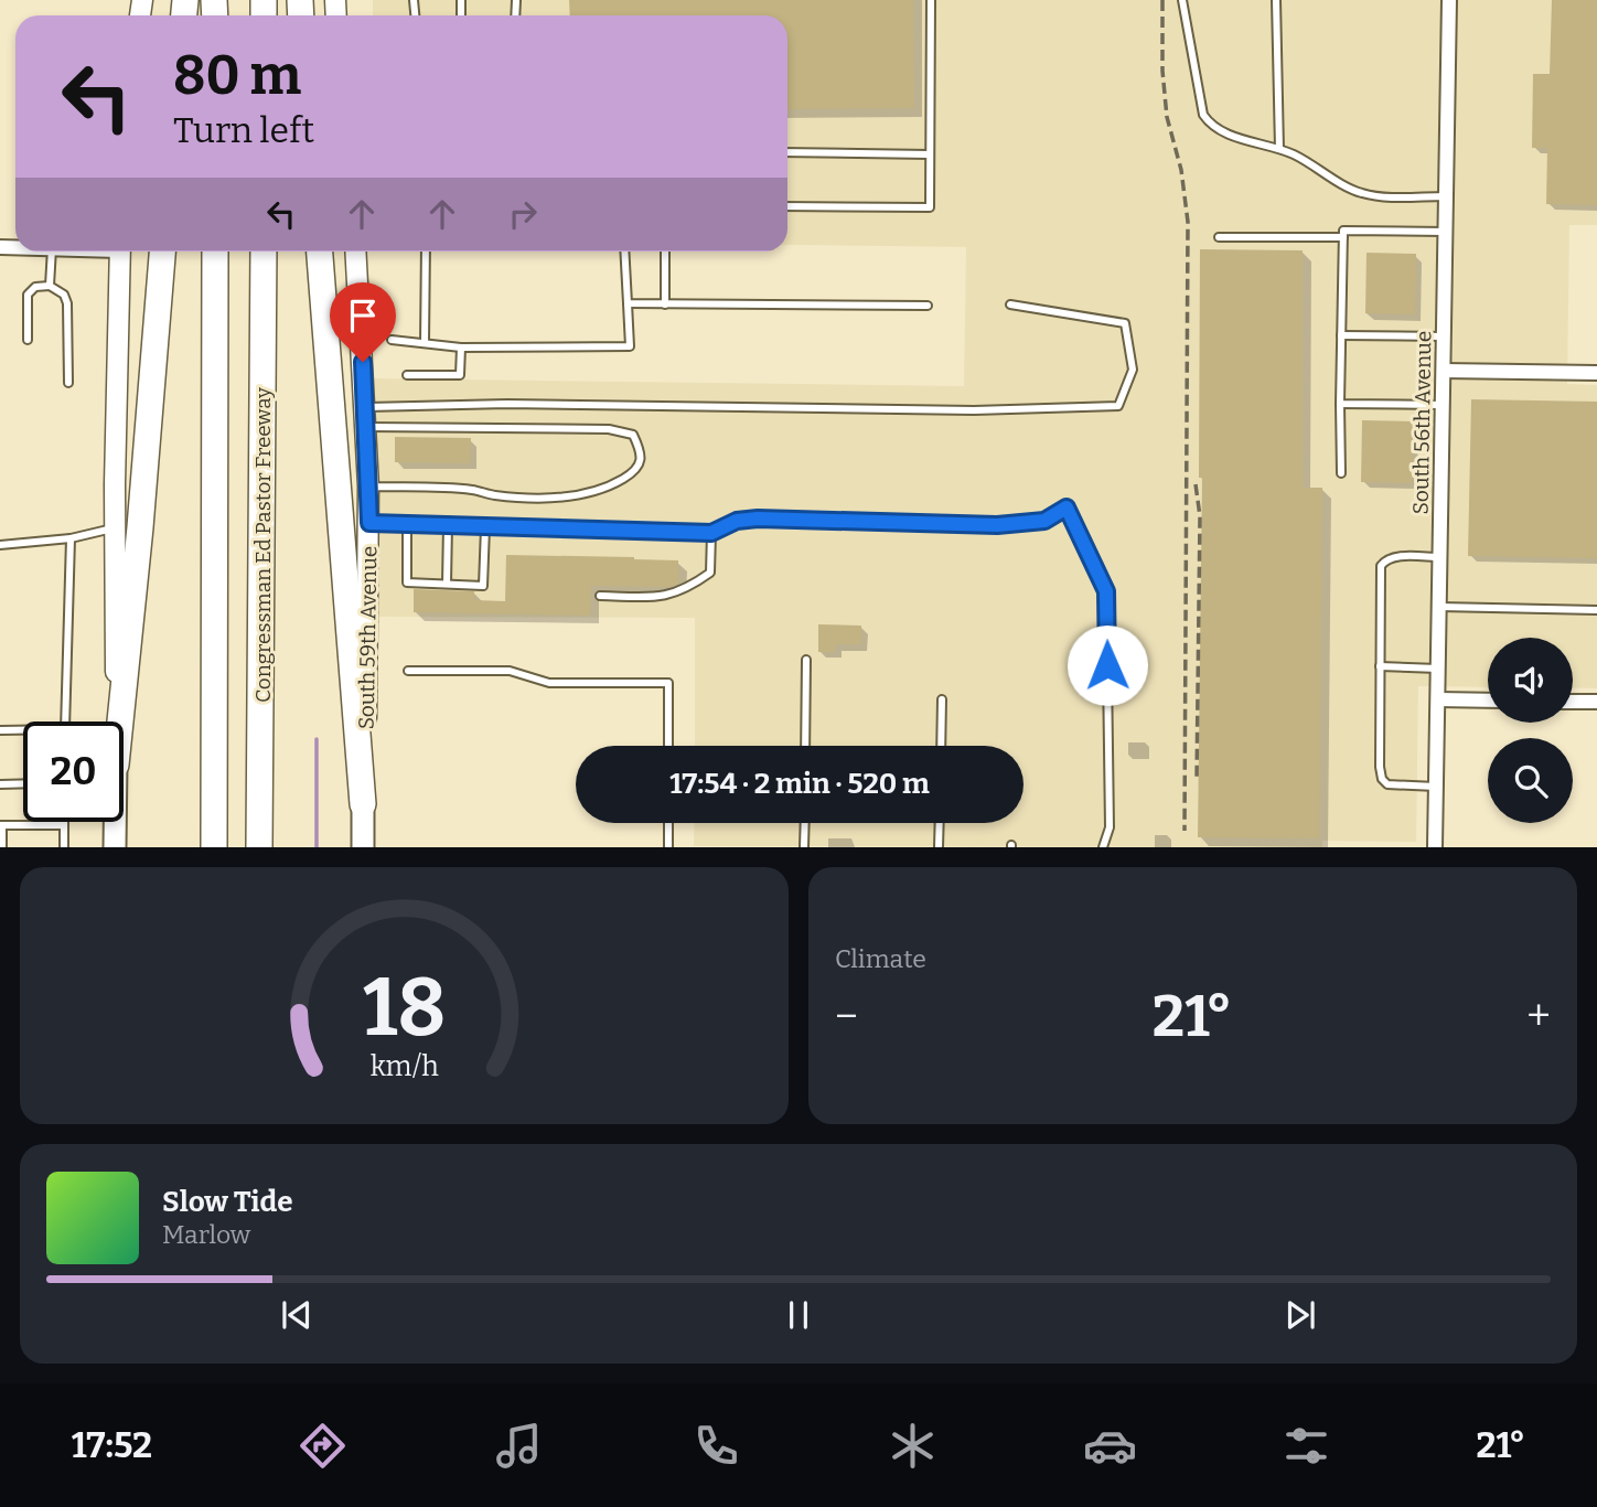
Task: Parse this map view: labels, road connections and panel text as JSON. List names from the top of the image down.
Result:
{
  "streets": {
    "highway": ["Congressman Ed Pastor Freeway"],
    "main road": ["South 59th Avenue"],
    "street": ["South 56th Avenue"]
  },
  "page": {
    "turn": ["80 m", "Turn left"],
    "limit": "20",
    "trip": "17:54 · 2 min · 520 m",
    "tile": "Climate",
    "heat": ["−", "21°", "+"],
    "song": ["Slow Tide", "Marlow"],
    "tabs": ["17:52", "21°"],
    "gauge": ["18", "km/h"]
  }
}
